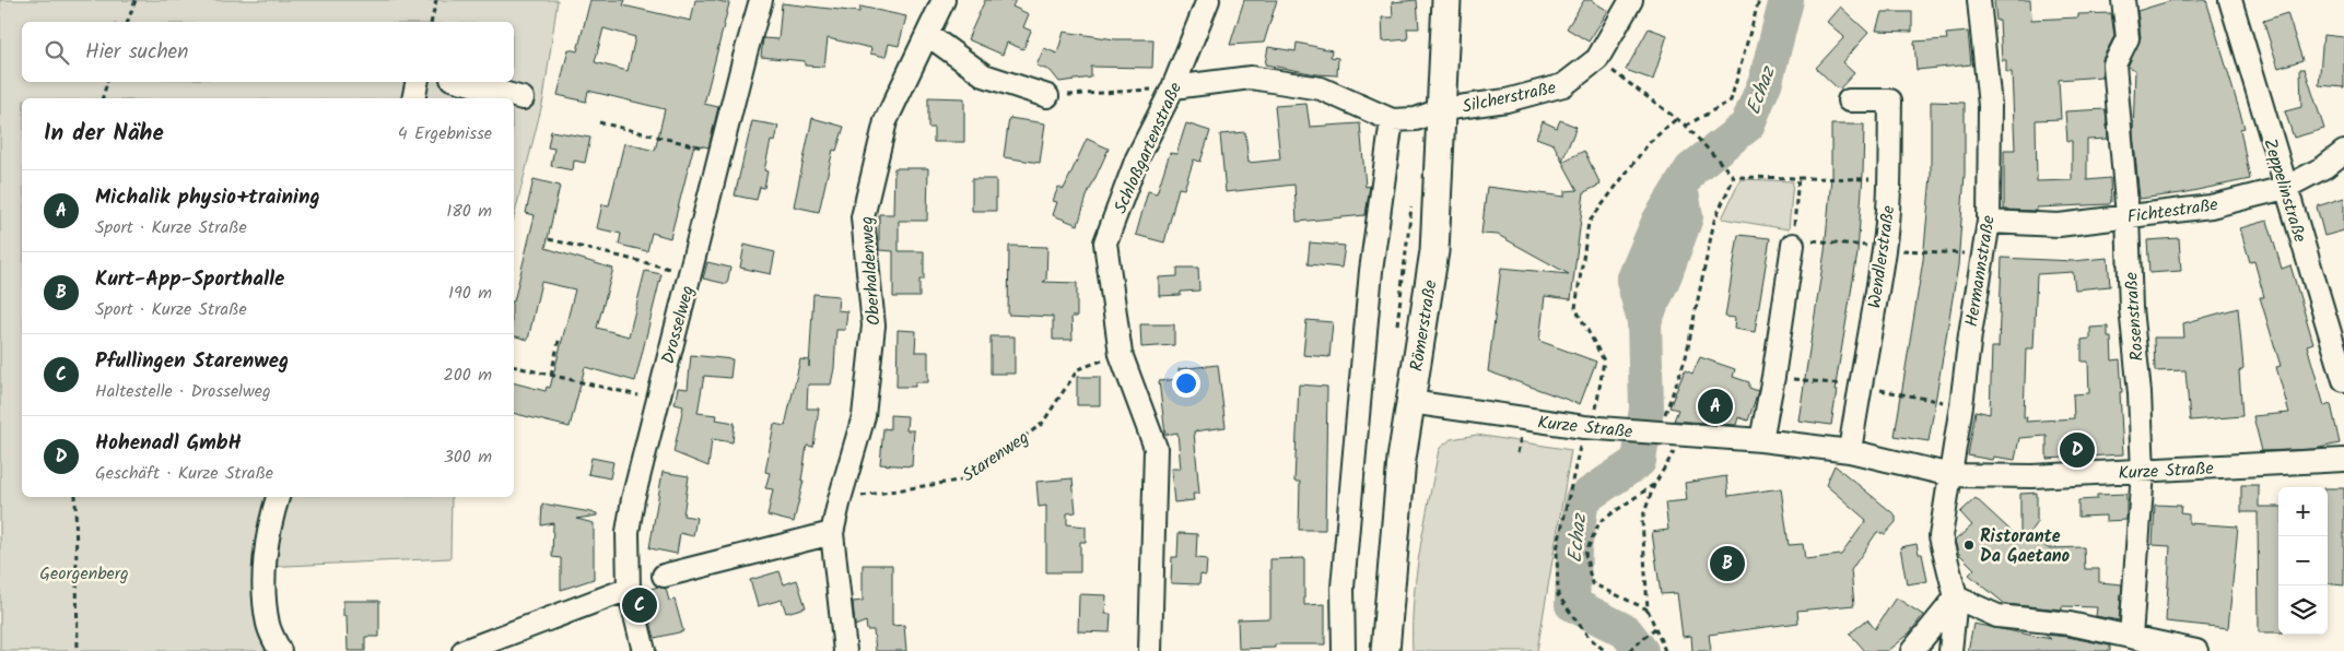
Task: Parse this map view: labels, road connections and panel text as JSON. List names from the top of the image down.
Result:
{
  "streets": {
    "main road": ["Römerstraße"],
    "street": [
      "Silcherstraße",
      "Schloßgartenstraße",
      "Zeppelinstraße",
      "Fichtestraße",
      "Wendlerstraße",
      "Oberhaldenweg",
      "Hermannstraße",
      "Rosenstraße",
      "Drosselweg",
      "Kurze Straße"
    ],
    "path": ["Starenweg"]
  },
  "crossings": [
    ["Silcherstraße", "Römerstraße"],
    ["Zeppelinstraße", "Fichtestraße"],
    ["Fichtestraße", "Hermannstraße"],
    ["Fichtestraße", "Rosenstraße"],
    ["Wendlerstraße", "Kurze Straße"],
    ["Hermannstraße", "Kurze Straße"],
    ["Rosenstraße", "Kurze Straße"],
    ["Römerstraße", "Kurze Straße"]
  ],
  "water": ["Echaz"],
  "parks": ["Georgenberg"],
  "places": ["Ristorante Da Gaetano"],
  "page": {
    "search": "Hier suchen",
    "heading": ["In der Nähe", "4 Ergebnisse"],
    "list": [
      {
        "mark": "A",
        "name": "Michalik physio+training",
        "note": "Sport · Kurze Straße",
        "value": "180 m"
      },
      {
        "mark": "B",
        "name": "Kurt-App-Sporthalle",
        "note": "Sport · Kurze Straße",
        "value": "190 m"
      },
      {
        "mark": "C",
        "name": "Pfullingen Starenweg",
        "note": "Haltestelle · Drosselweg",
        "value": "200 m"
      },
      {
        "mark": "D",
        "name": "Hohenadl GmbH",
        "note": "Geschäft · Kurze Straße",
        "value": "300 m"
      }
    ],
    "pins": [
      "A",
      "D",
      "B",
      "C"
    ],
    "map_buttons": ["+", "−"]
  }
}
